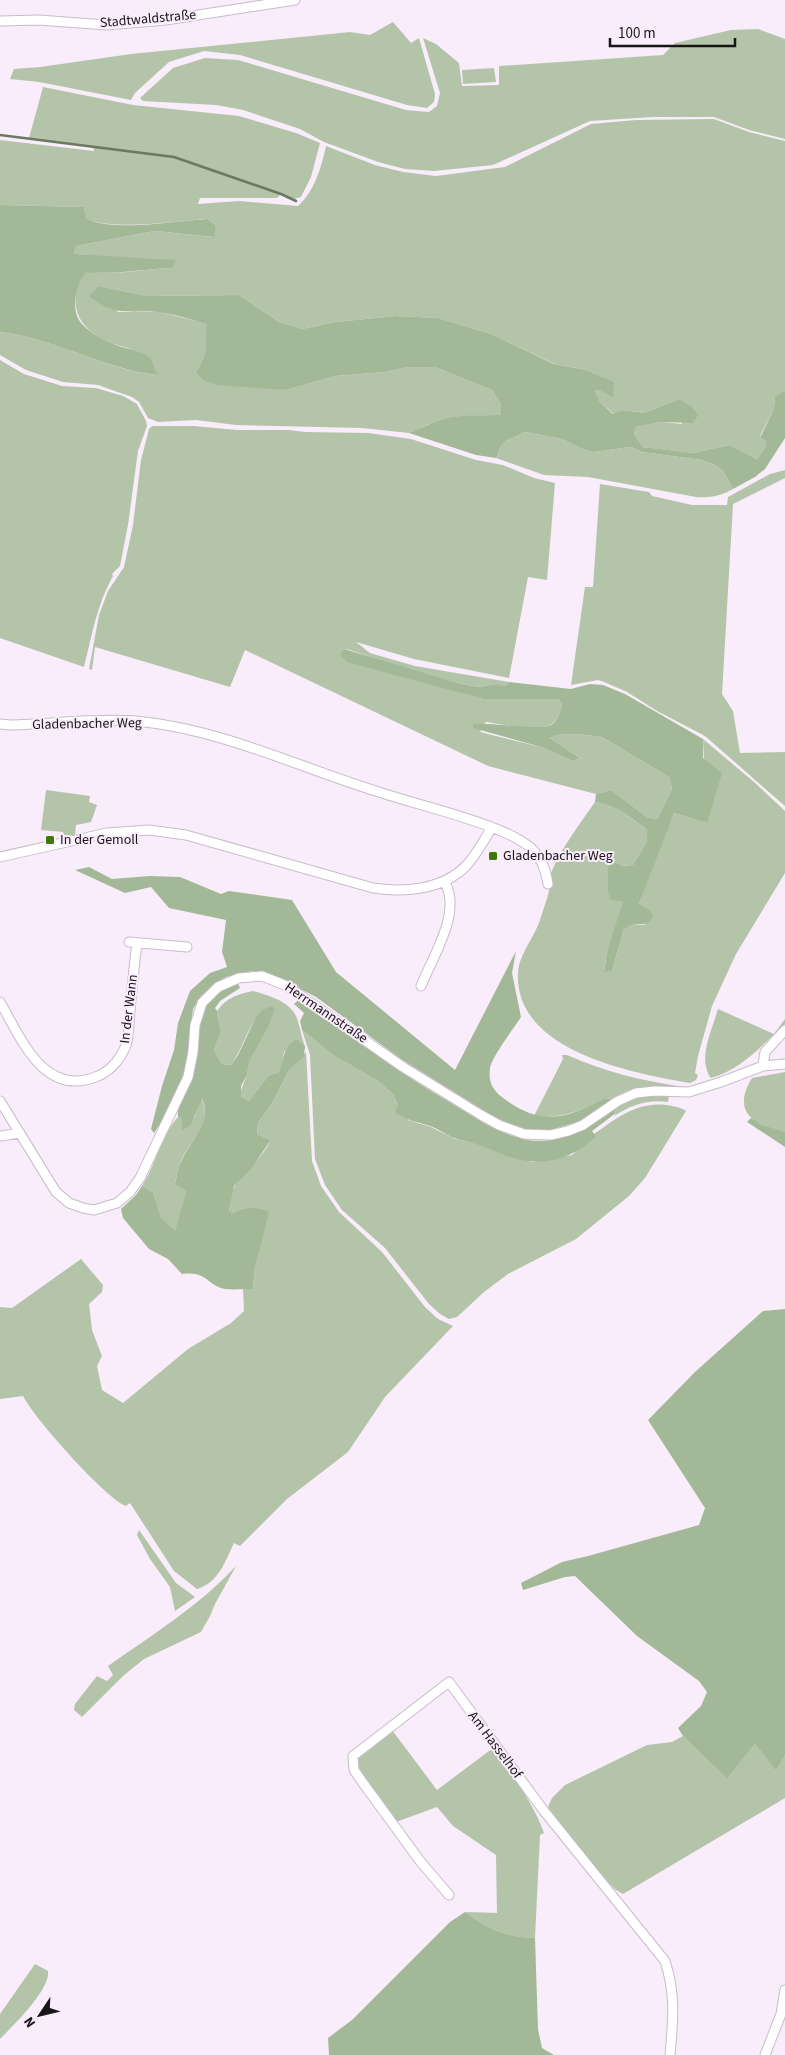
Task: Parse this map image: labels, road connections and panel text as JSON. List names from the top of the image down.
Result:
{
  "streets": {
    "street": [
      "Stadtwaldstraße",
      "Gladenbacher Weg",
      "In der Wann",
      "Herrmannstraße",
      "Am Hasselhof"
    ]
  },
  "places": {
    "transit": ["In der Gemoll", "Gladenbacher Weg"]
  },
  "scale_bar": "100 m",
  "north": "bottom left"
}
